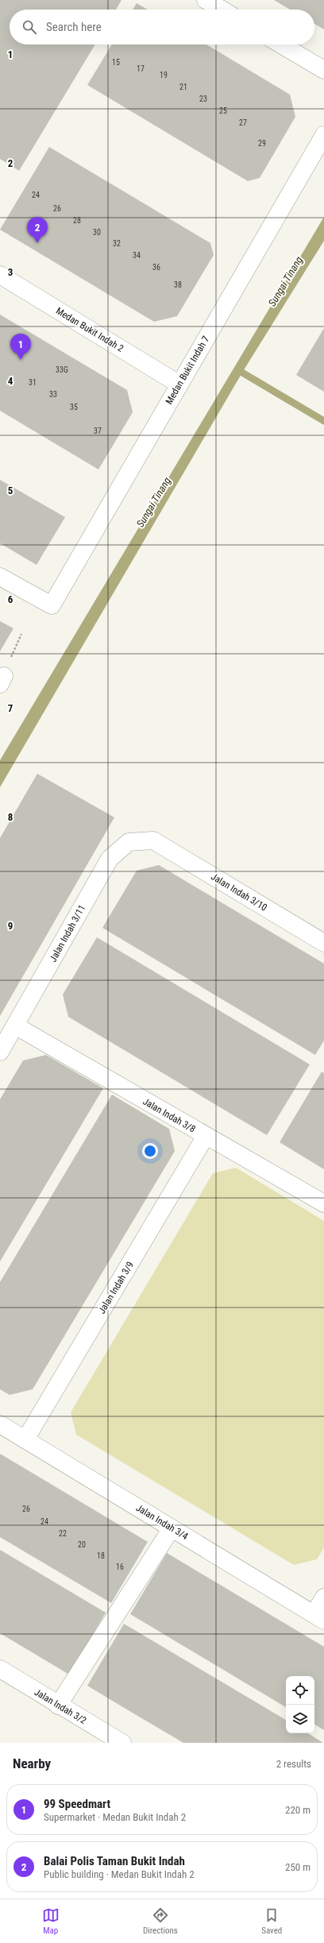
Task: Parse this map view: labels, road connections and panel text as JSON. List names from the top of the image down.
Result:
{
  "streets": {
    "street": [
      "Medan Bukit Indah 2",
      "Medan Bukit Indah 7",
      "Jalan Indah 3/10",
      "Jalan Indah 3/11",
      "Jalan Indah 3/8",
      "Jalan Indah 3/9",
      "Jalan Indah 3/4",
      "Jalan Indah 3/2"
    ]
  },
  "crossings": [
    ["Medan Bukit Indah 2", "Medan Bukit Indah 7"],
    ["Jalan Indah 3/10", "Jalan Indah 3/11"],
    ["Jalan Indah 3/11", "Jalan Indah 3/8"],
    ["Jalan Indah 3/8", "Jalan Indah 3/9"],
    ["Jalan Indah 3/9", "Jalan Indah 3/4"]
  ],
  "water": ["Sungai Tinang"],
  "house_numbers": [
    "15",
    "17",
    "19",
    "21",
    "23",
    "25",
    "27",
    "29",
    "24",
    "26",
    "28",
    "30",
    "32",
    "34",
    "36",
    "38",
    "33G",
    "31",
    "33",
    "35",
    "37",
    "26",
    "24",
    "22",
    "20",
    "18",
    "16"
  ],
  "page": {
    "search": "Search here",
    "pins": ["2", "1"],
    "heading": ["Nearby", "2 results"],
    "list": [
      {
        "mark": "1",
        "name": "99 Speedmart",
        "note": "Supermarket · Medan Bukit Indah 2",
        "value": "220 m"
      },
      {
        "mark": "2",
        "name": "Balai Polis Taman Bukit Indah",
        "note": "Public building · Medan Bukit Indah 2",
        "value": "250 m"
      }
    ],
    "nav": ["Map", "Directions", "Saved"]
  },
  "grid": {
    "rows": [
      "1",
      "2",
      "3",
      "4",
      "5",
      "6",
      "7",
      "8",
      "9"
    ]
  }
}
